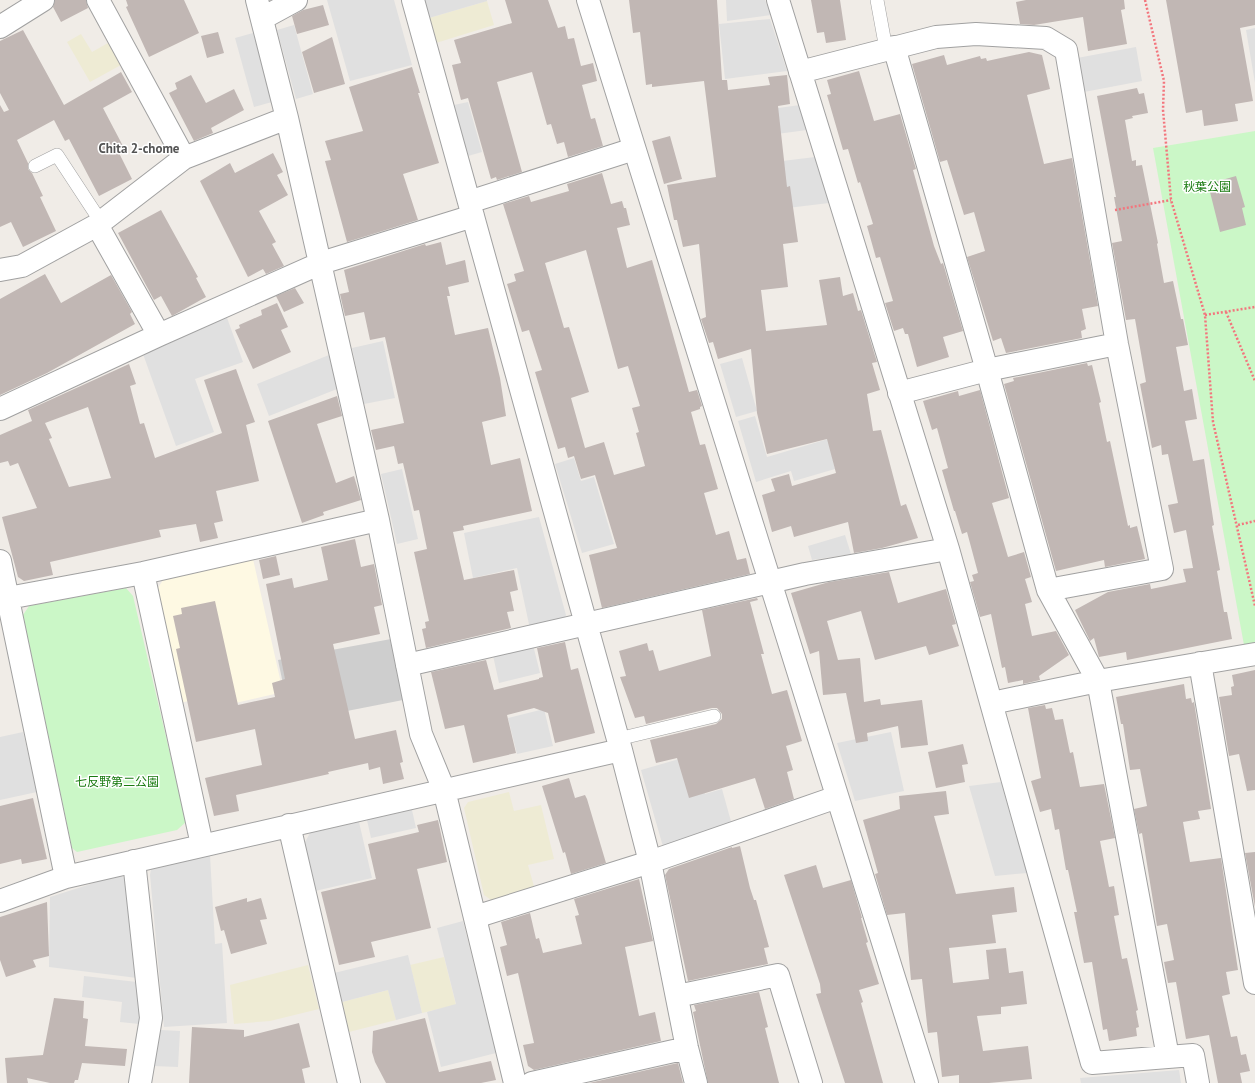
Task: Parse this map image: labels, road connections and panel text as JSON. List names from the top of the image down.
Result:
{
  "districts": ["Chita 2-chome"],
  "parks": ["秋葉公園", "七反野第二公園"]
}
